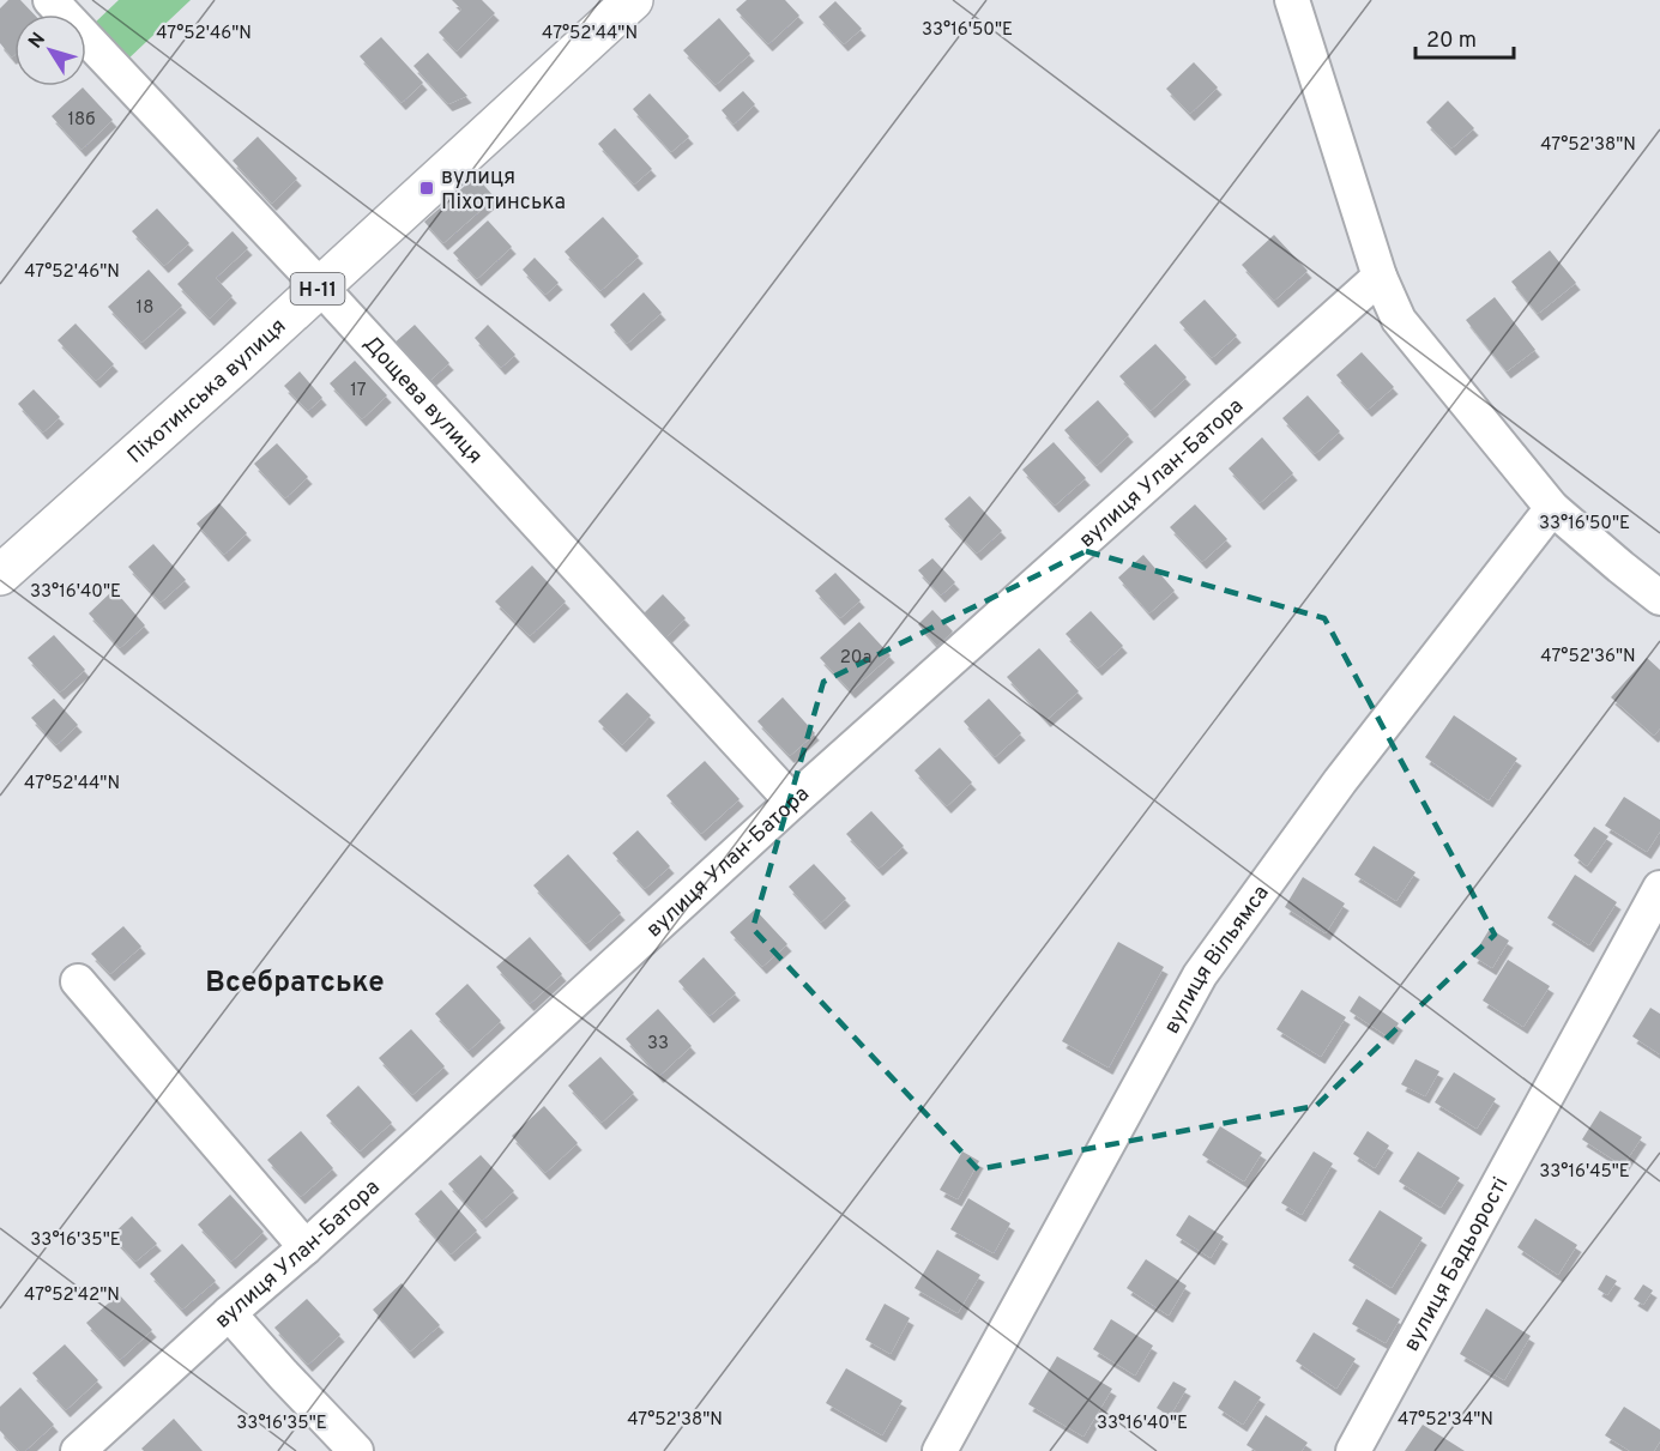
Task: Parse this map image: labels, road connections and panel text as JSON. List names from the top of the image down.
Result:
{
  "streets": {
    "main road": ["Н-11", "Піхотинська вулиця"],
    "street": [
      "Дощева вулиця",
      "вулиця Улан-Батора",
      "вулиця Вільямса",
      "вулиця Бадьорості"
    ]
  },
  "crossings": [
    ["Піхотинська вулиця", "Дощева вулиця"],
    ["Дощева вулиця", "вулиця Улан-Батора"]
  ],
  "districts": ["Всебратське"],
  "places": {
    "transit": ["вулиця Піхотинська"]
  },
  "house_numbers": [
    "18б",
    "18",
    "17",
    "20а",
    "33"
  ],
  "scale_bar": "20 m",
  "north": "top left",
  "coordinates": [
    "33°16'50\"E",
    "47°52'46\"N",
    "47°52'44\"N",
    "47°52'38\"N",
    "33°16'40\"E",
    "47°52'36\"N",
    "33°16'45\"E",
    "33°16'35\"E",
    "47°52'42\"N",
    "47°52'34\"N"
  ]
}
